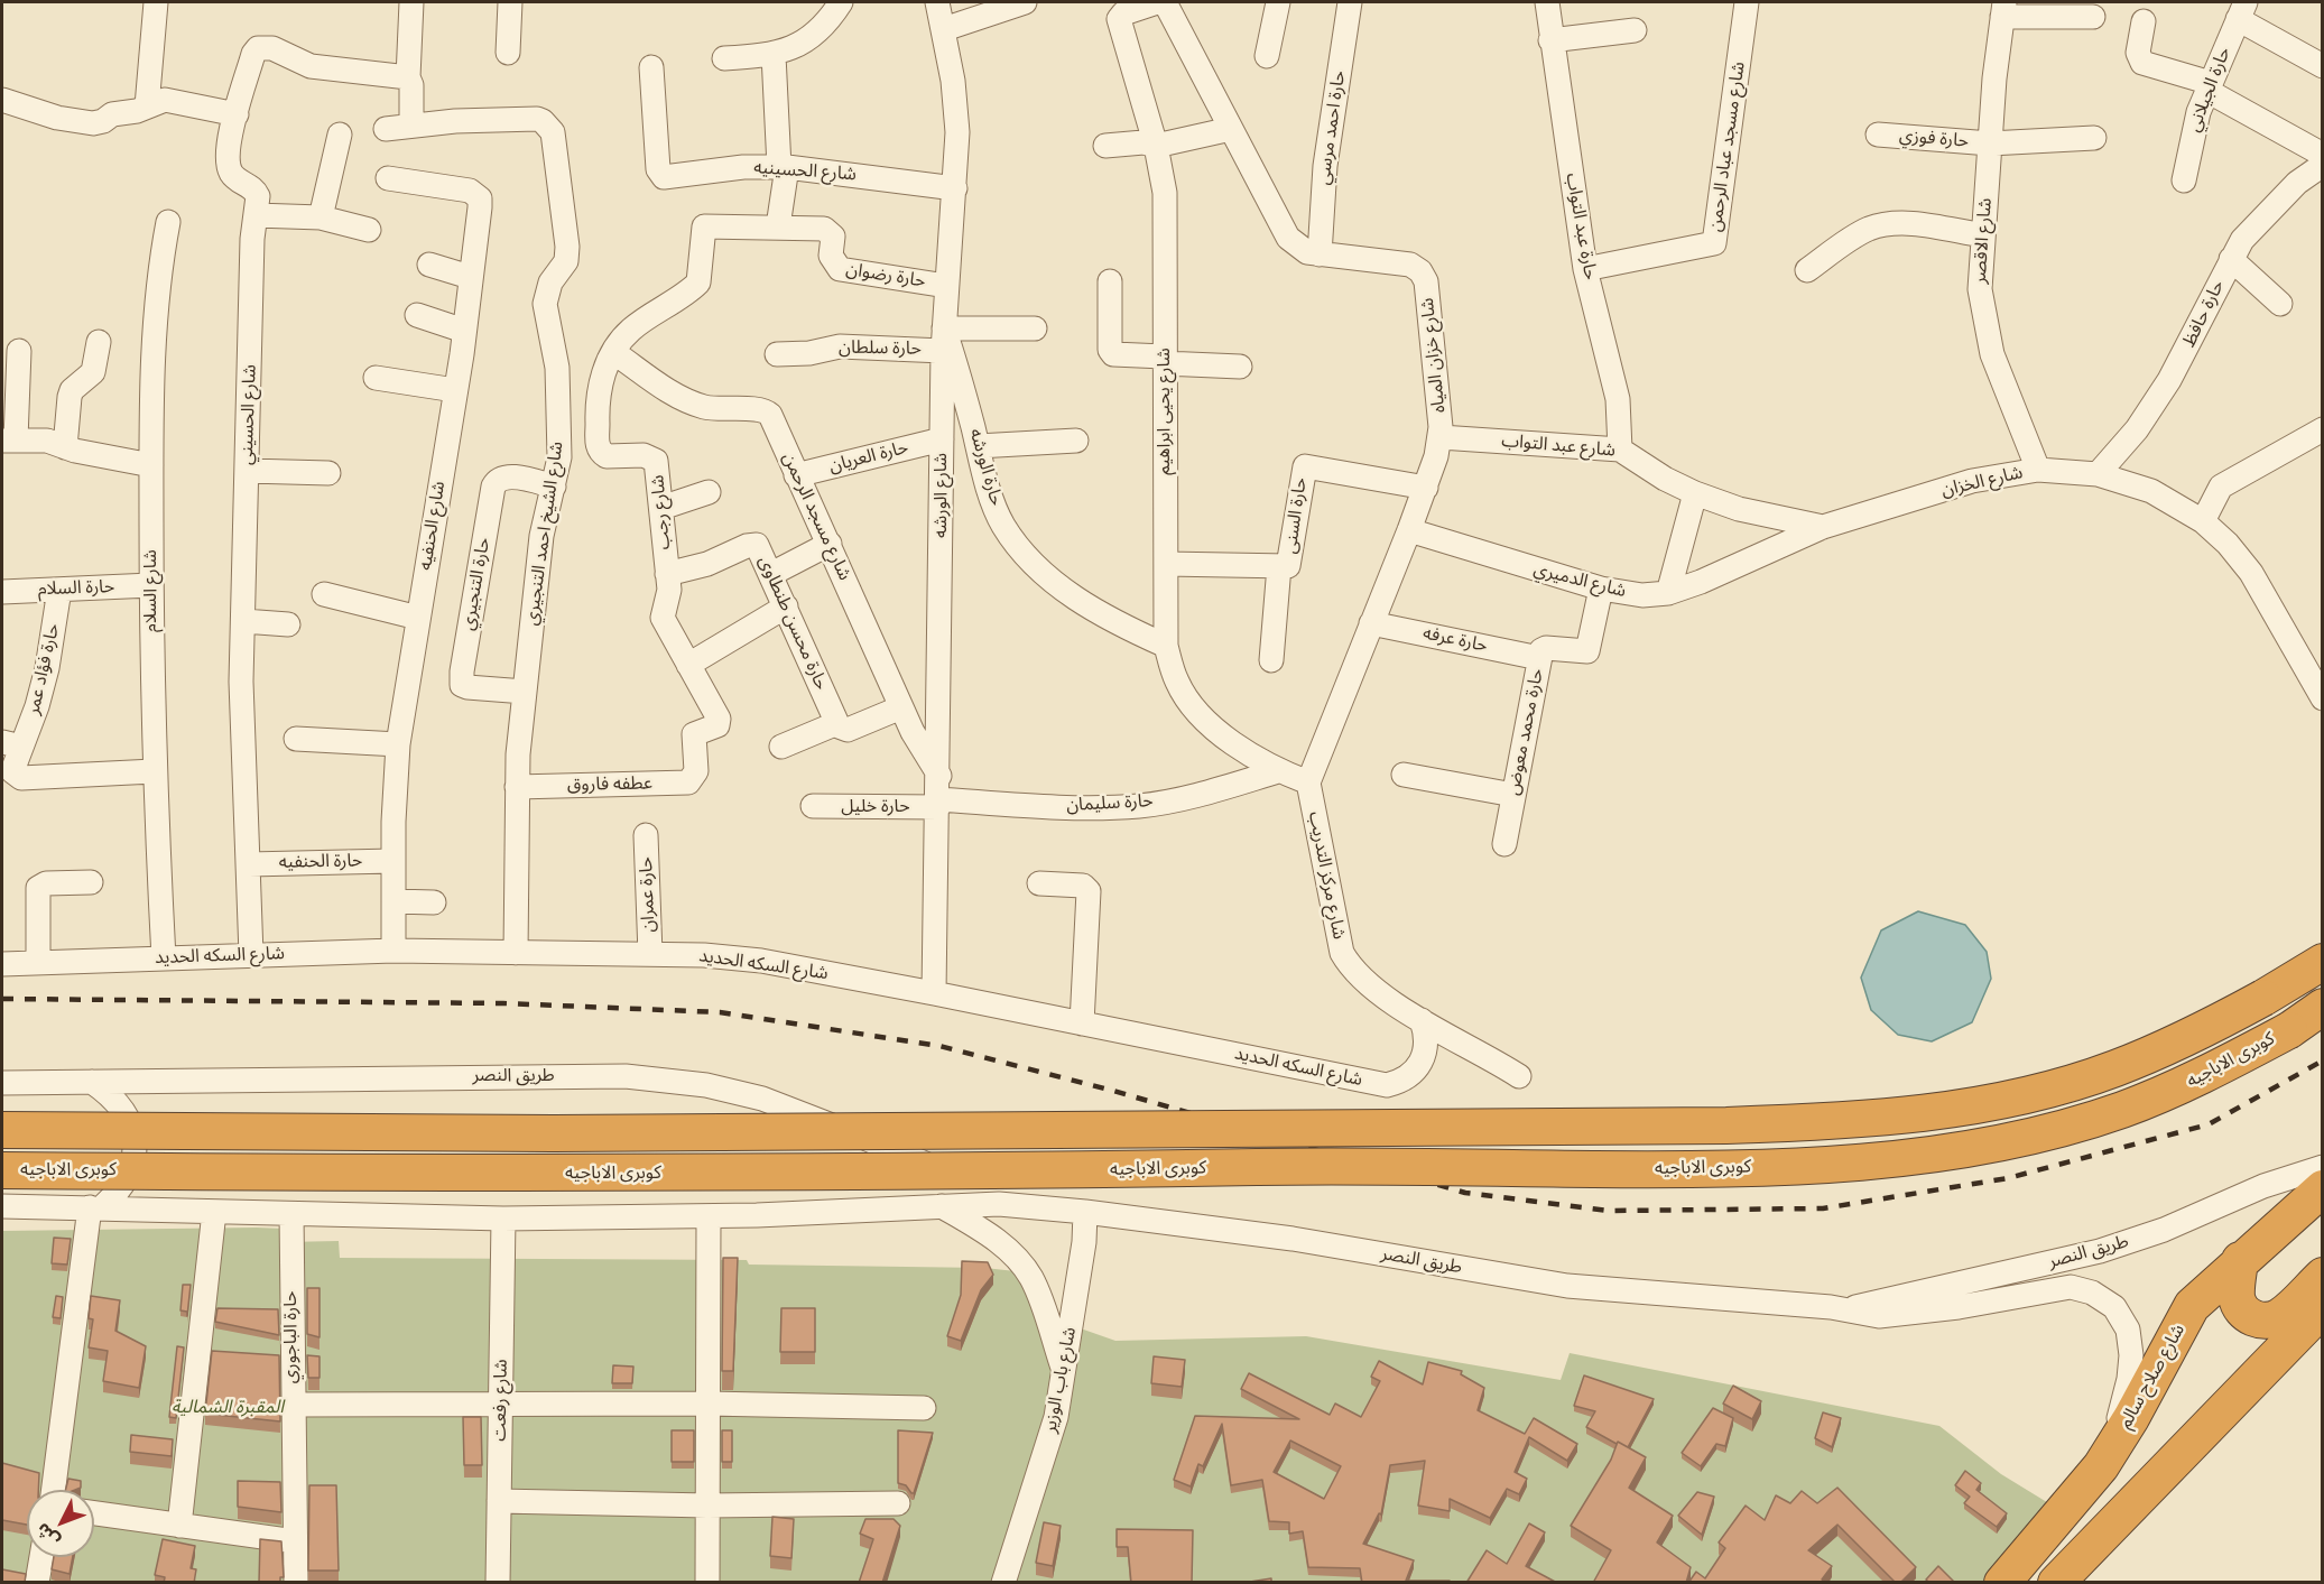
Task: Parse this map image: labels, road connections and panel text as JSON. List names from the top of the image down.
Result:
{
  "streets": {
    "highway": ["كوبرى الاباجيه", "شارع صلاح سالم"],
    "street": [
      "حارة الجيلاني",
      "حارة احمد مرسي",
      "حارة فوزي",
      "شارع مسجد عباد الرحمن",
      "شارع الحسينيه",
      "حارة عبد التواب",
      "شارع الاقصر",
      "حارة رضوان",
      "حارة حافظ",
      "حارة سلطان",
      "شارع خزان المياه",
      "شارع يحيى ابراهيم",
      "شارع الحسيني",
      "شارع عبد التواب",
      "حارة العريان",
      "حارة الورشه",
      "شارع الخزان",
      "شارع الورشه",
      "شارع رجب",
      "حارة السنى",
      "شارع مسجد الرحمن",
      "شارع الحنفيه",
      "شارع الشيخ احمد التنجيري",
      "شارع الدميري",
      "حارة التنجيري",
      "حارة السلام",
      "شارع السلام",
      "حارة محسن طنطاوى",
      "حارة عرفه",
      "حارة فؤاد عمر",
      "حارة محمد معوض",
      "عطفه فاروق",
      "حارة سليمان",
      "حارة خليل",
      "حارة الحنفيه",
      "شارع مركز التدريب",
      "حارة عمران",
      "شارع السكه الحديد",
      "طريق النصر",
      "حارة الباجوري",
      "شارع باب الوزير",
      "شارع رفعت"
    ]
  },
  "crossings": [
    ["حارة احمد مرسي", "شارع خزان المياه"],
    ["حارة فوزي", "شارع الاقصر"],
    ["شارع مسجد عباد الرحمن", "حارة عبد التواب"],
    ["شارع الحسينيه", "شارع الورشه"],
    ["حارة عبد التواب", "شارع عبد التواب"],
    ["شارع الاقصر", "شارع الخزان"],
    ["حارة رضوان", "شارع الورشه"],
    ["حارة رضوان", "شارع رجب"],
    ["حارة حافظ", "شارع الخزان"],
    ["حارة سلطان", "حارة الورشه"],
    ["حارة سلطان", "شارع الورشه"],
    ["شارع خزان المياه", "شارع يحيى ابراهيم"],
    ["شارع خزان المياه", "شارع عبد التواب"],
    ["شارع خزان المياه", "حارة السنى"],
    ["شارع خزان المياه", "شارع الدميري"],
    ["شارع خزان المياه", "حارة عرفه"],
    ["شارع خزان المياه", "شارع مركز التدريب"],
    ["شارع يحيى ابراهيم", "حارة الورشه"],
    ["شارع يحيى ابراهيم", "حارة السنى"],
    ["شارع يحيى ابراهيم", "حارة سليمان"],
    ["شارع يحيى ابراهيم", "شارع مركز التدريب"],
    ["شارع الحسيني", "حارة الحنفيه"],
    ["شارع الحسيني", "شارع السكه الحديد"],
    ["شارع عبد التواب", "شارع الخزان"],
    ["شارع عبد التواب", "شارع الدميري"],
    ["حارة العريان", "شارع الورشه"],
    ["حارة العريان", "شارع مسجد الرحمن"],
    ["حارة الورشه", "شارع الورشه"],
    ["شارع الخزان", "شارع الدميري"],
    ["شارع الورشه", "شارع مسجد الرحمن"],
    ["شارع الورشه", "حارة سليمان"],
    ["شارع الورشه", "حارة خليل"],
    ["شارع الورشه", "شارع السكه الحديد"],
    ["شارع رجب", "شارع مسجد الرحمن"],
    ["شارع رجب", "حارة محسن طنطاوى"],
    ["شارع رجب", "عطفه فاروق"],
    ["شارع مسجد الرحمن", "حارة سليمان"],
    ["شارع مسجد الرحمن", "حارة خليل"],
    ["شارع الحنفيه", "حارة الحنفيه"],
    ["شارع الحنفيه", "شارع السكه الحديد"],
    ["شارع الشيخ احمد التنجيري", "حارة التنجيري"],
    ["شارع الشيخ احمد التنجيري", "عطفه فاروق"],
    ["شارع الشيخ احمد التنجيري", "شارع السكه الحديد"],
    ["شارع الدميري", "حارة محمد معوض"],
    ["حارة السلام", "شارع السلام"],
    ["حارة السلام", "حارة فؤاد عمر"],
    ["شارع السلام", "حارة فؤاد عمر"],
    ["شارع السلام", "شارع السكه الحديد"],
    ["حارة عرفه", "حارة محمد معوض"],
    ["حارة سليمان", "حارة خليل"],
    ["شارع مركز التدريب", "شارع السكه الحديد"],
    ["حارة عمران", "شارع السكه الحديد"],
    ["طريق النصر", "حارة الباجوري"],
    ["طريق النصر", "شارع صلاح سالم"],
    ["طريق النصر", "شارع باب الوزير"],
    ["طريق النصر", "شارع رفعت"]
  ],
  "parks": ["المقبرة الشمالية"],
  "north": "bottom left"
}
